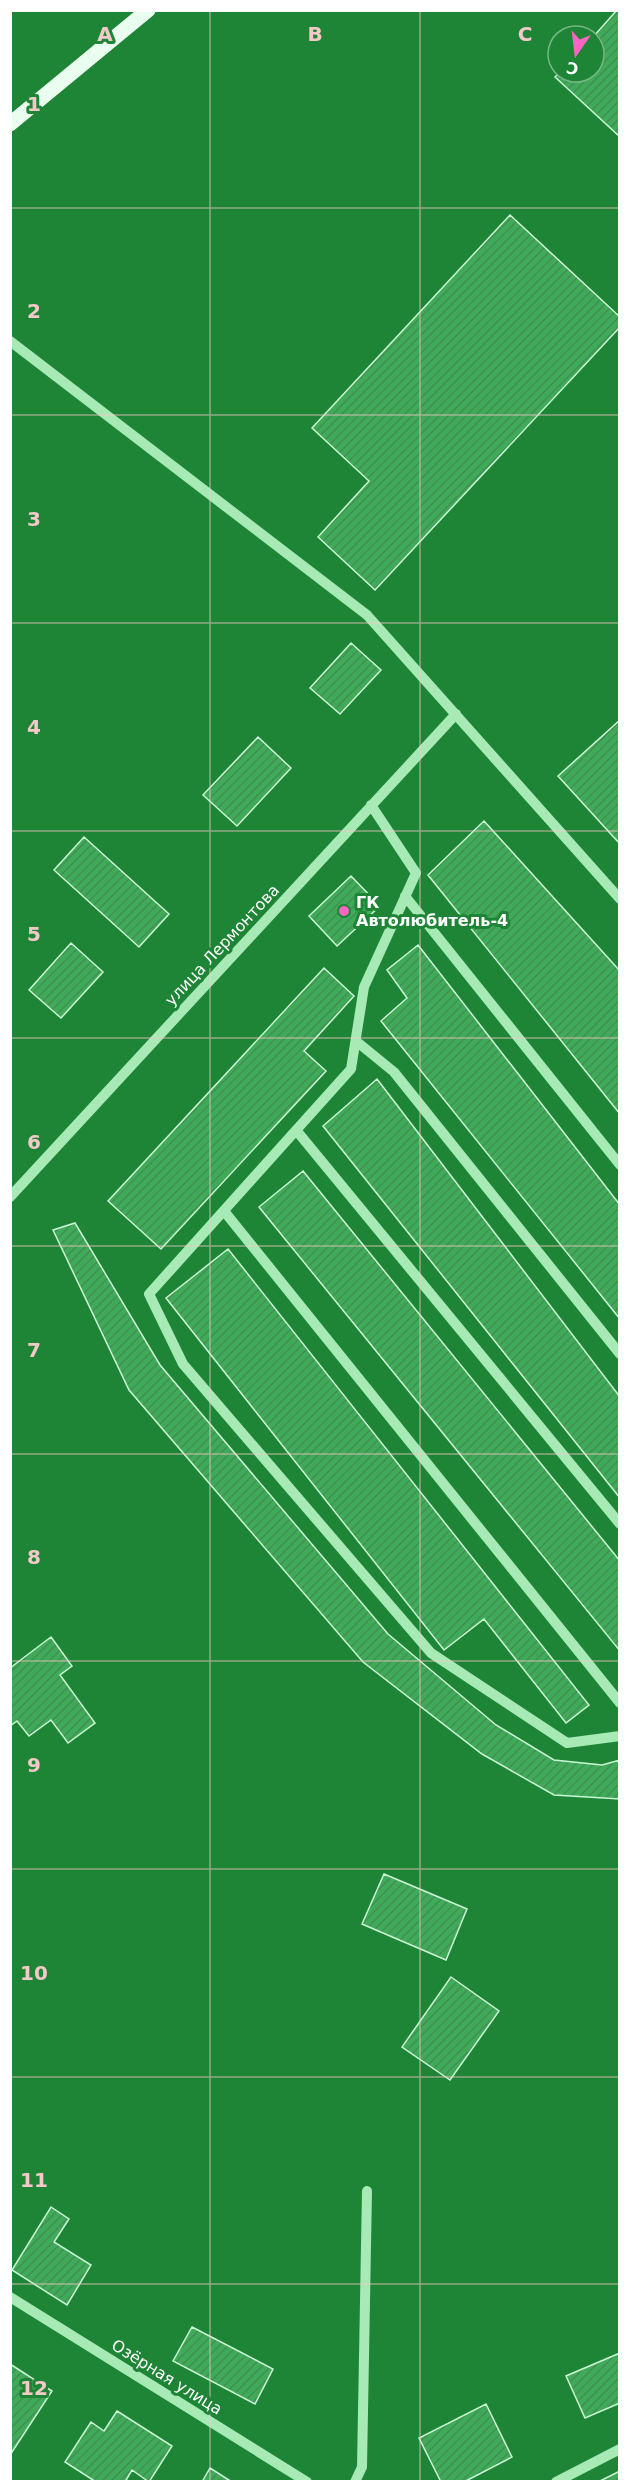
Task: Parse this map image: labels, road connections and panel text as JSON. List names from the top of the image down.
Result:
{
  "streets": {
    "street": ["улица Лермонтова", "Озёрная улица"]
  },
  "places": ["ГК Автолюбитель-4"],
  "north": "bottom",
  "grid": {
    "columns": ["A", "B", "C"],
    "rows": [
      "1",
      "2",
      "3",
      "4",
      "5",
      "6",
      "7",
      "8",
      "9",
      "10",
      "11",
      "12"
    ]
  }
}
